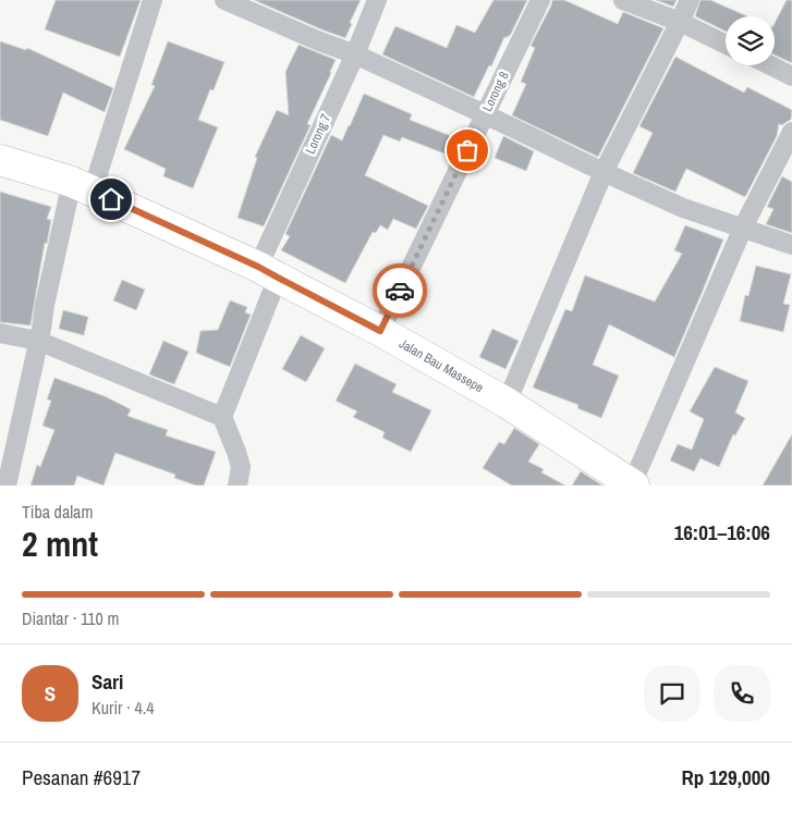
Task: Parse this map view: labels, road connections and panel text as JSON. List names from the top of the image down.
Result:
{
  "streets": {
    "main road": ["Jalan Bau Massepe"],
    "street": ["Lorong 8", "Lorong 7"]
  },
  "crossings": [
    ["Lorong 8", "Jalan Bau Massepe"],
    ["Lorong 7", "Jalan Bau Massepe"]
  ],
  "page": {
    "heading": ["2 mnt", "Tiba dalam", "16:01–16:06"],
    "panel": [
      "Sari",
      "Kurir · 4.4",
      "Pesanan #6917",
      "Rp 129,000"
    ],
    "bar": "Diantar · 110 m",
    "round": "S"
  }
}
